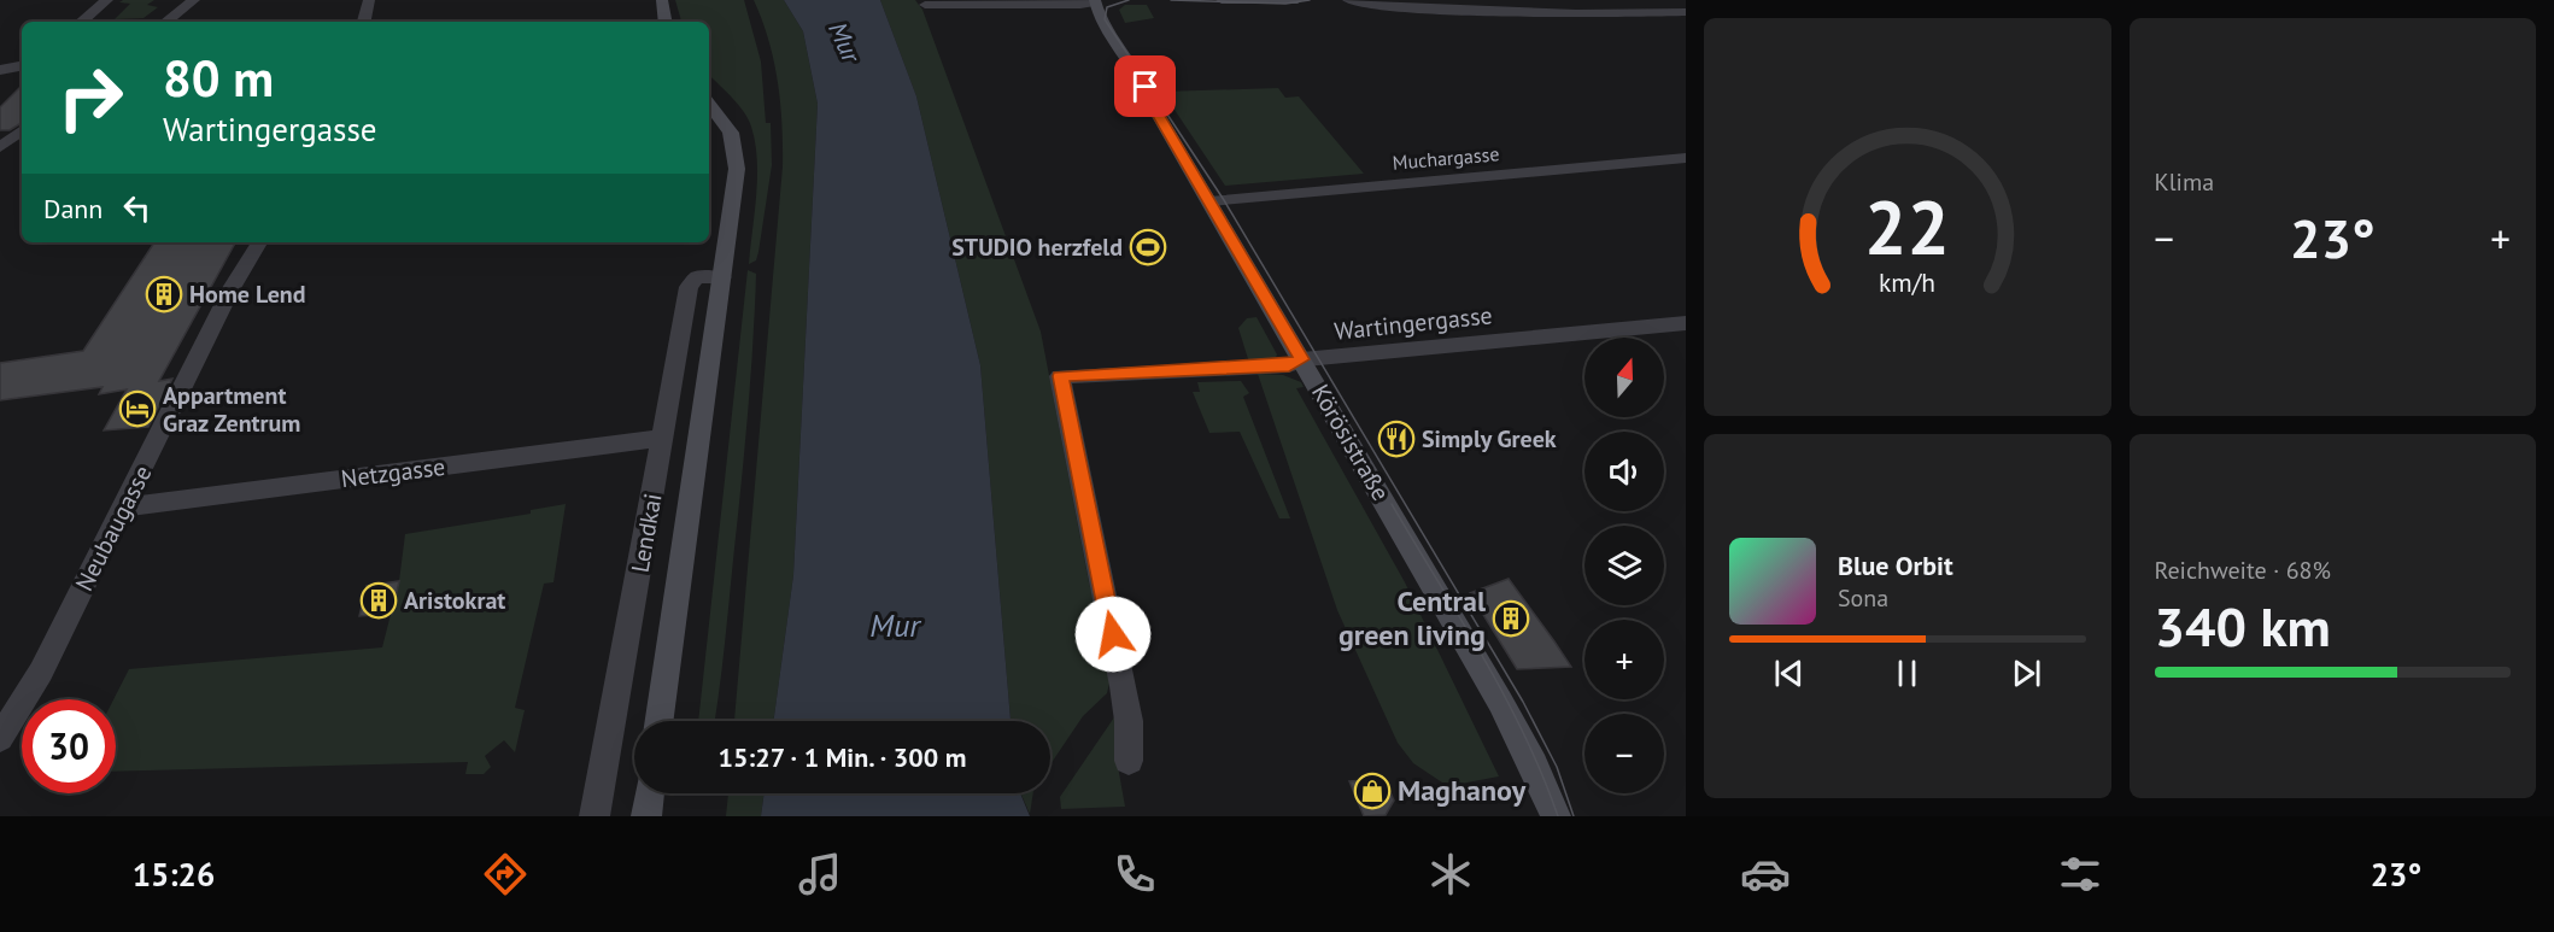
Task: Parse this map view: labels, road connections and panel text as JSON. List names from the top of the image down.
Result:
{
  "streets": {
    "main road": ["Körösistraße", "Lendkai"],
    "street": [
      "Muchargasse",
      "Wartingergasse",
      "Netzgasse",
      "Neubaugasse"
    ]
  },
  "crossings": [
    ["Muchargasse", "Körösistraße"],
    ["Wartingergasse", "Körösistraße"],
    ["Netzgasse", "Neubaugasse"],
    ["Netzgasse", "Lendkai"]
  ],
  "water": ["Mur"],
  "places": {
    "sports": ["STUDIO herzfeld"],
    "building": ["Home Lend", "Aristokrat", "Central green living"],
    "hotel": ["Appartment Graz Zentrum"],
    "restaurant": ["Simply Greek"],
    "shop": ["Maghanoy"]
  },
  "north": "top",
  "page": {
    "tile": [
      "Klima",
      ["Reichweite · 68%", "340 km"]
    ],
    "turn": ["80 m", "Wartingergasse"],
    "then": "Dann",
    "heat": ["−", "23°", "+"],
    "map_buttons": ["+", "−"],
    "song": ["Blue Orbit", "Sona"],
    "limit": "30",
    "trip": "15:27 · 1 Min. · 300 m",
    "tabs": ["15:26", "23°"],
    "gauge": ["22", "km/h"]
  }
}
